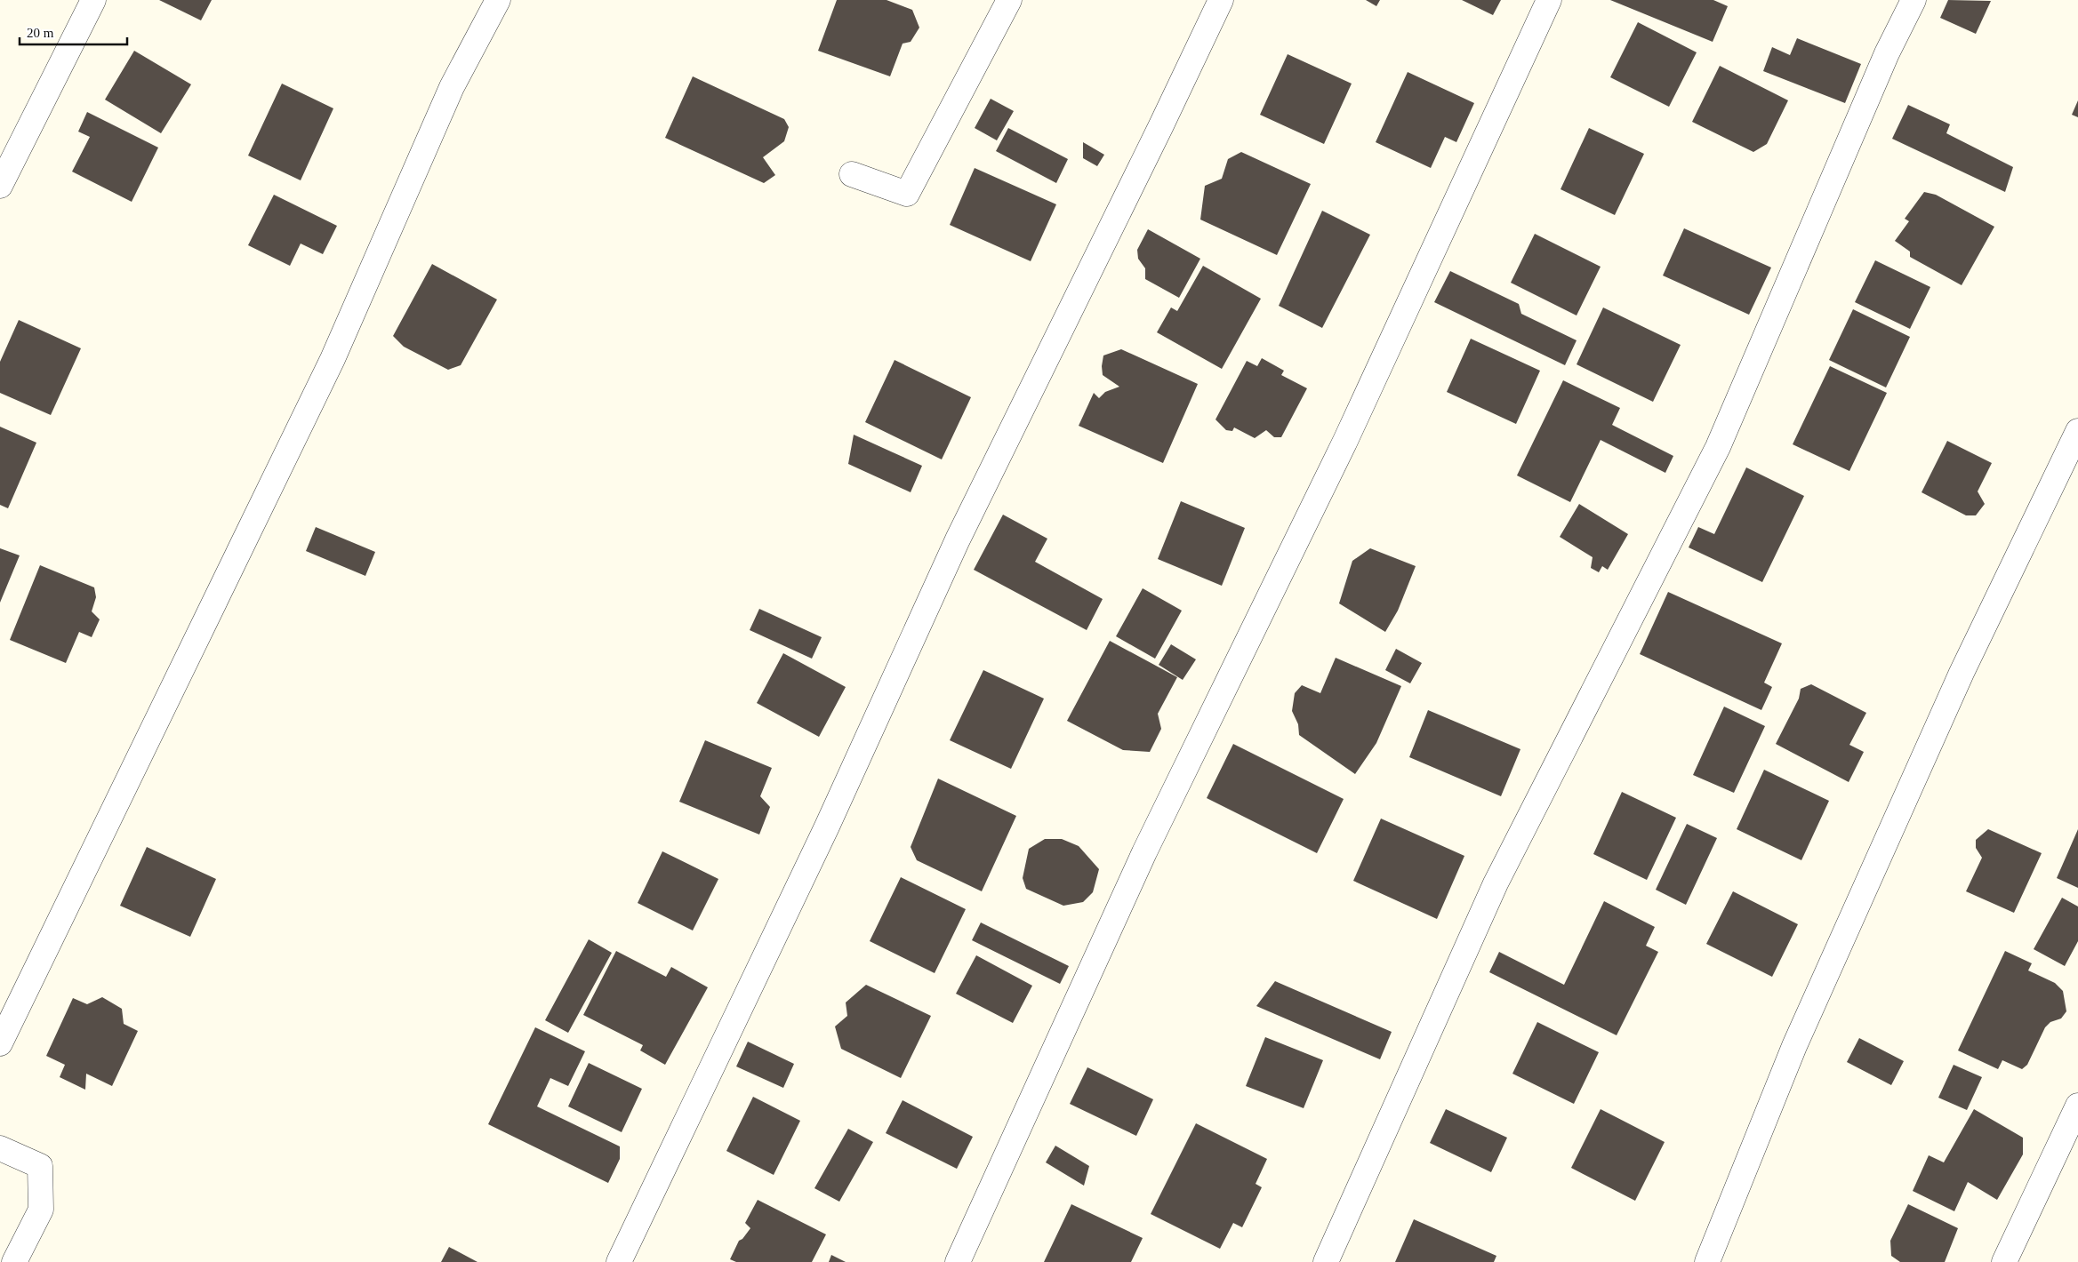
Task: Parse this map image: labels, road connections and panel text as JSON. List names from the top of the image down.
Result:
{
  "scale_bar": "20 m"
}
